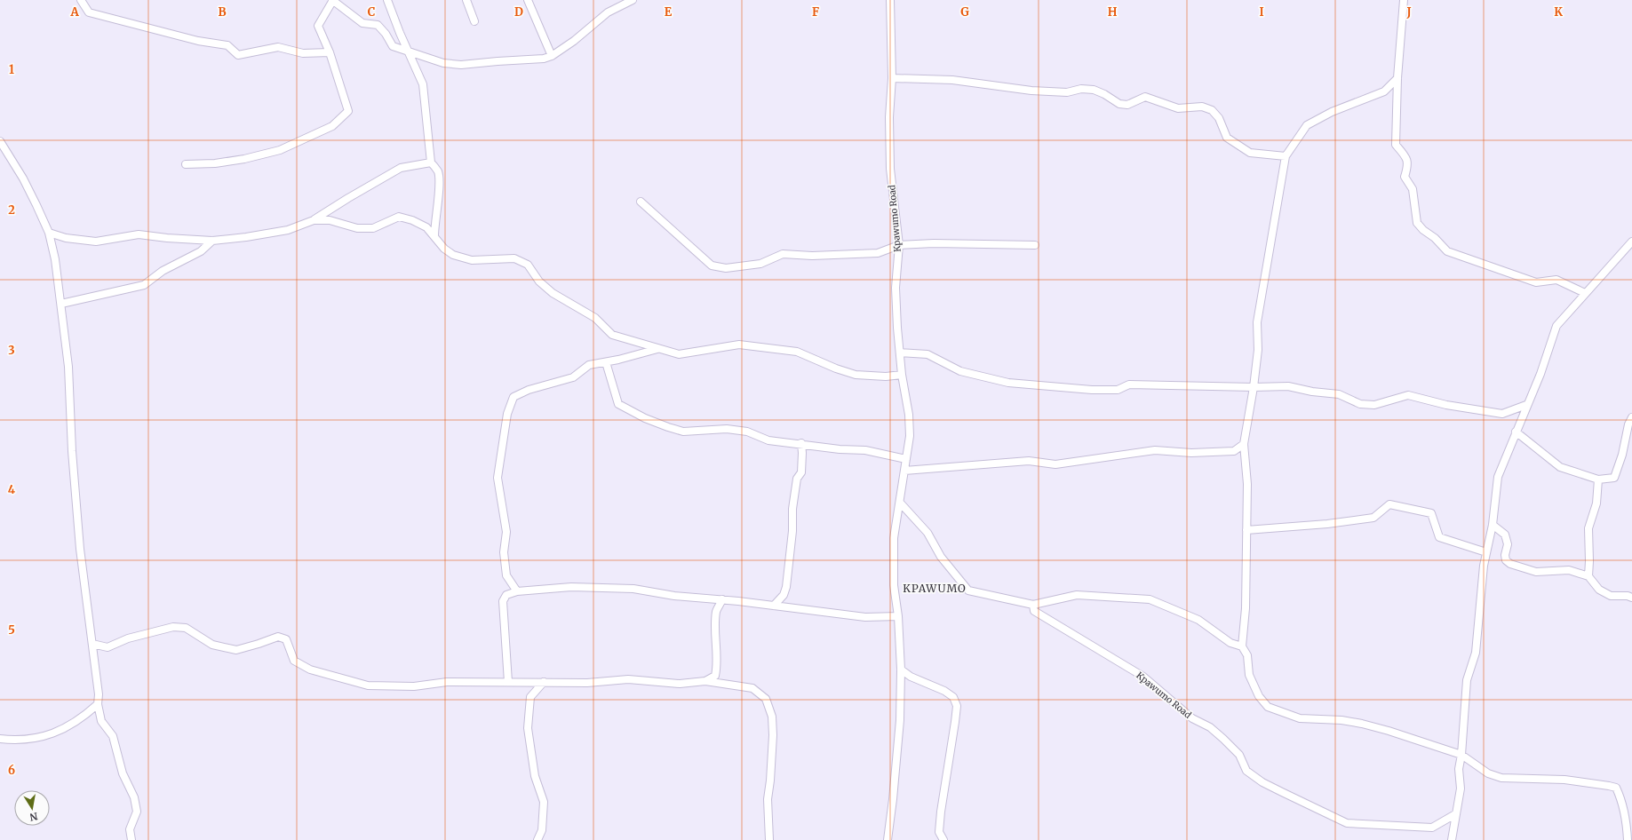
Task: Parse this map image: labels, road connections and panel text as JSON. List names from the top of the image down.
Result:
{
  "streets": {
    "street": ["Kpawumo Road"]
  },
  "districts": ["KPAWUMO"],
  "north": "bottom",
  "grid": {
    "columns": [
      "A",
      "B",
      "C",
      "D",
      "E",
      "F",
      "G",
      "H",
      "I",
      "J",
      "K"
    ],
    "rows": [
      "1",
      "2",
      "3",
      "4",
      "5",
      "6"
    ]
  }
}
